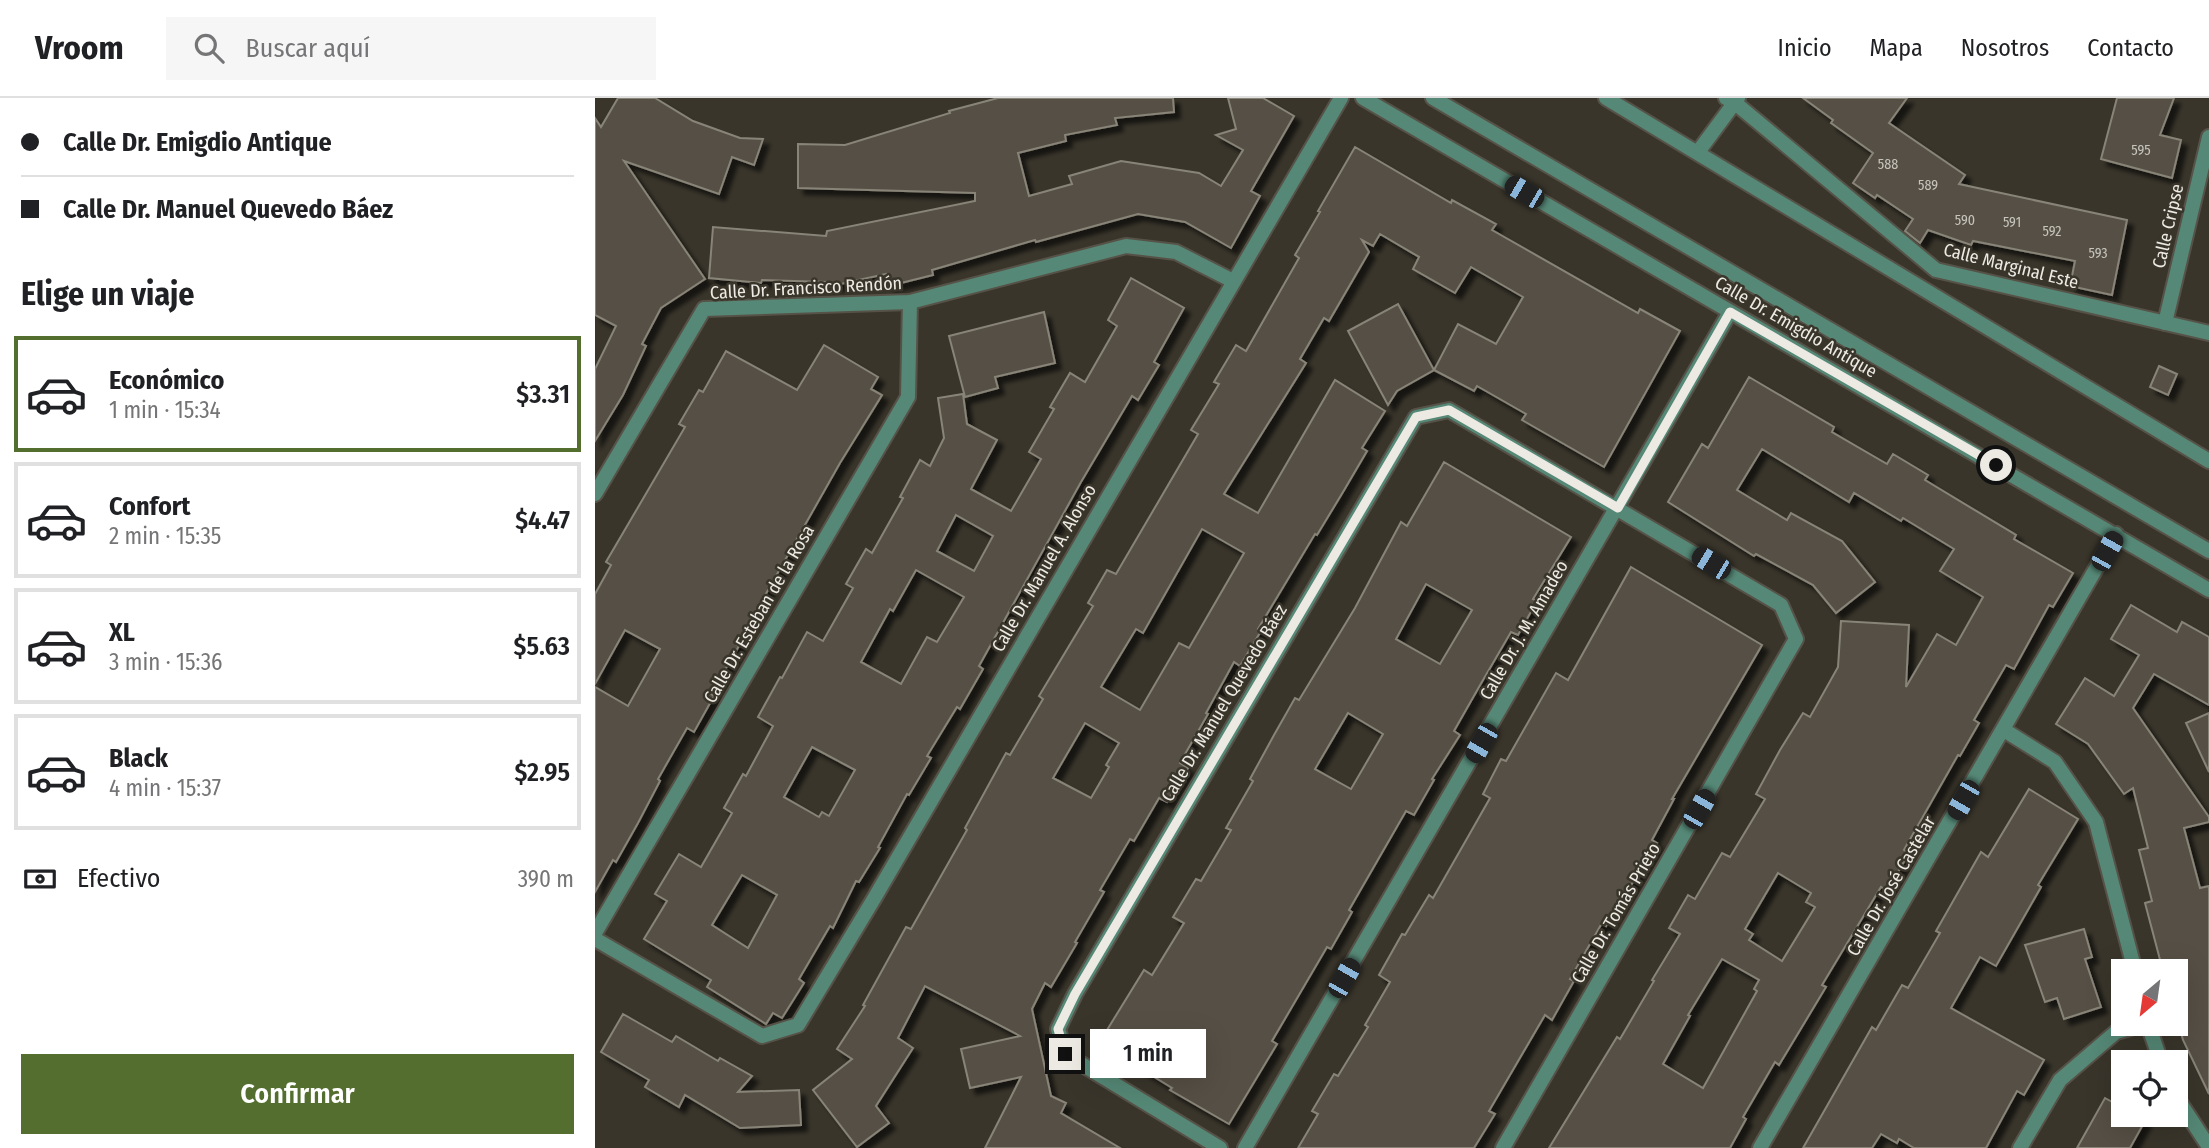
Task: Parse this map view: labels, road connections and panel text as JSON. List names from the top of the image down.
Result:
{
  "streets": {
    "street": [
      "Calle Cripse",
      "Calle Marginal Este",
      "Calle Dr. Francisco Rendón",
      "Calle Dr. Emigdio Antique",
      "Calle Dr. Manuel A. Alonso",
      "Calle Dr. Esteban de la Rosa",
      "Calle Dr. J. M. Amadeo",
      "Calle Dr. Manuel Quevedo Báez",
      "Calle Dr. José Castelar",
      "Calle Dr. Tomás Prieto"
    ]
  },
  "crossings": [
    ["Calle Cripse", "Calle Marginal Este"],
    ["Calle Dr. Francisco Rendón", "Calle Dr. Manuel A. Alonso"],
    ["Calle Dr. Francisco Rendón", "Calle Dr. Esteban de la Rosa"],
    ["Calle Dr. Emigdio Antique", "Calle Dr. J. M. Amadeo"],
    ["Calle Dr. Emigdio Antique", "Calle Dr. José Castelar"],
    ["Calle Dr. J. M. Amadeo", "Calle Dr. Manuel Quevedo Báez"],
    ["Calle Dr. J. M. Amadeo", "Calle Dr. Tomás Prieto"],
    ["Calle Dr. Manuel Quevedo Báez", "Calle Dr. Tomás Prieto"]
  ],
  "house_numbers": [
    "595",
    "588",
    "589",
    "590",
    "591",
    "592",
    "593"
  ],
  "north": "bottom left",
  "page": {
    "header": "Vroom",
    "search": "Buscar aquí",
    "nav": [
      "Inicio",
      "Mapa",
      "Nosotros",
      "Contacto"
    ],
    "banner": ["Calle Dr. Emigdio Antique", "Calle Dr. Manuel Quevedo Báez"],
    "heading": "Elige un viaje",
    "list": [
      {
        "name": "Económico",
        "note": "1 min · 15:34",
        "value": "$3.31"
      },
      {
        "name": "Confort",
        "note": "2 min · 15:35",
        "value": "$4.47"
      },
      {
        "name": "XL",
        "note": "3 min · 15:36",
        "value": "$5.63"
      },
      {
        "name": "Black",
        "note": "4 min · 15:37",
        "value": "$2.95"
      }
    ],
    "pay": ["Efectivo", "390 m"],
    "bubble": "1 min",
    "buttons": "Confirmar"
  }
}
